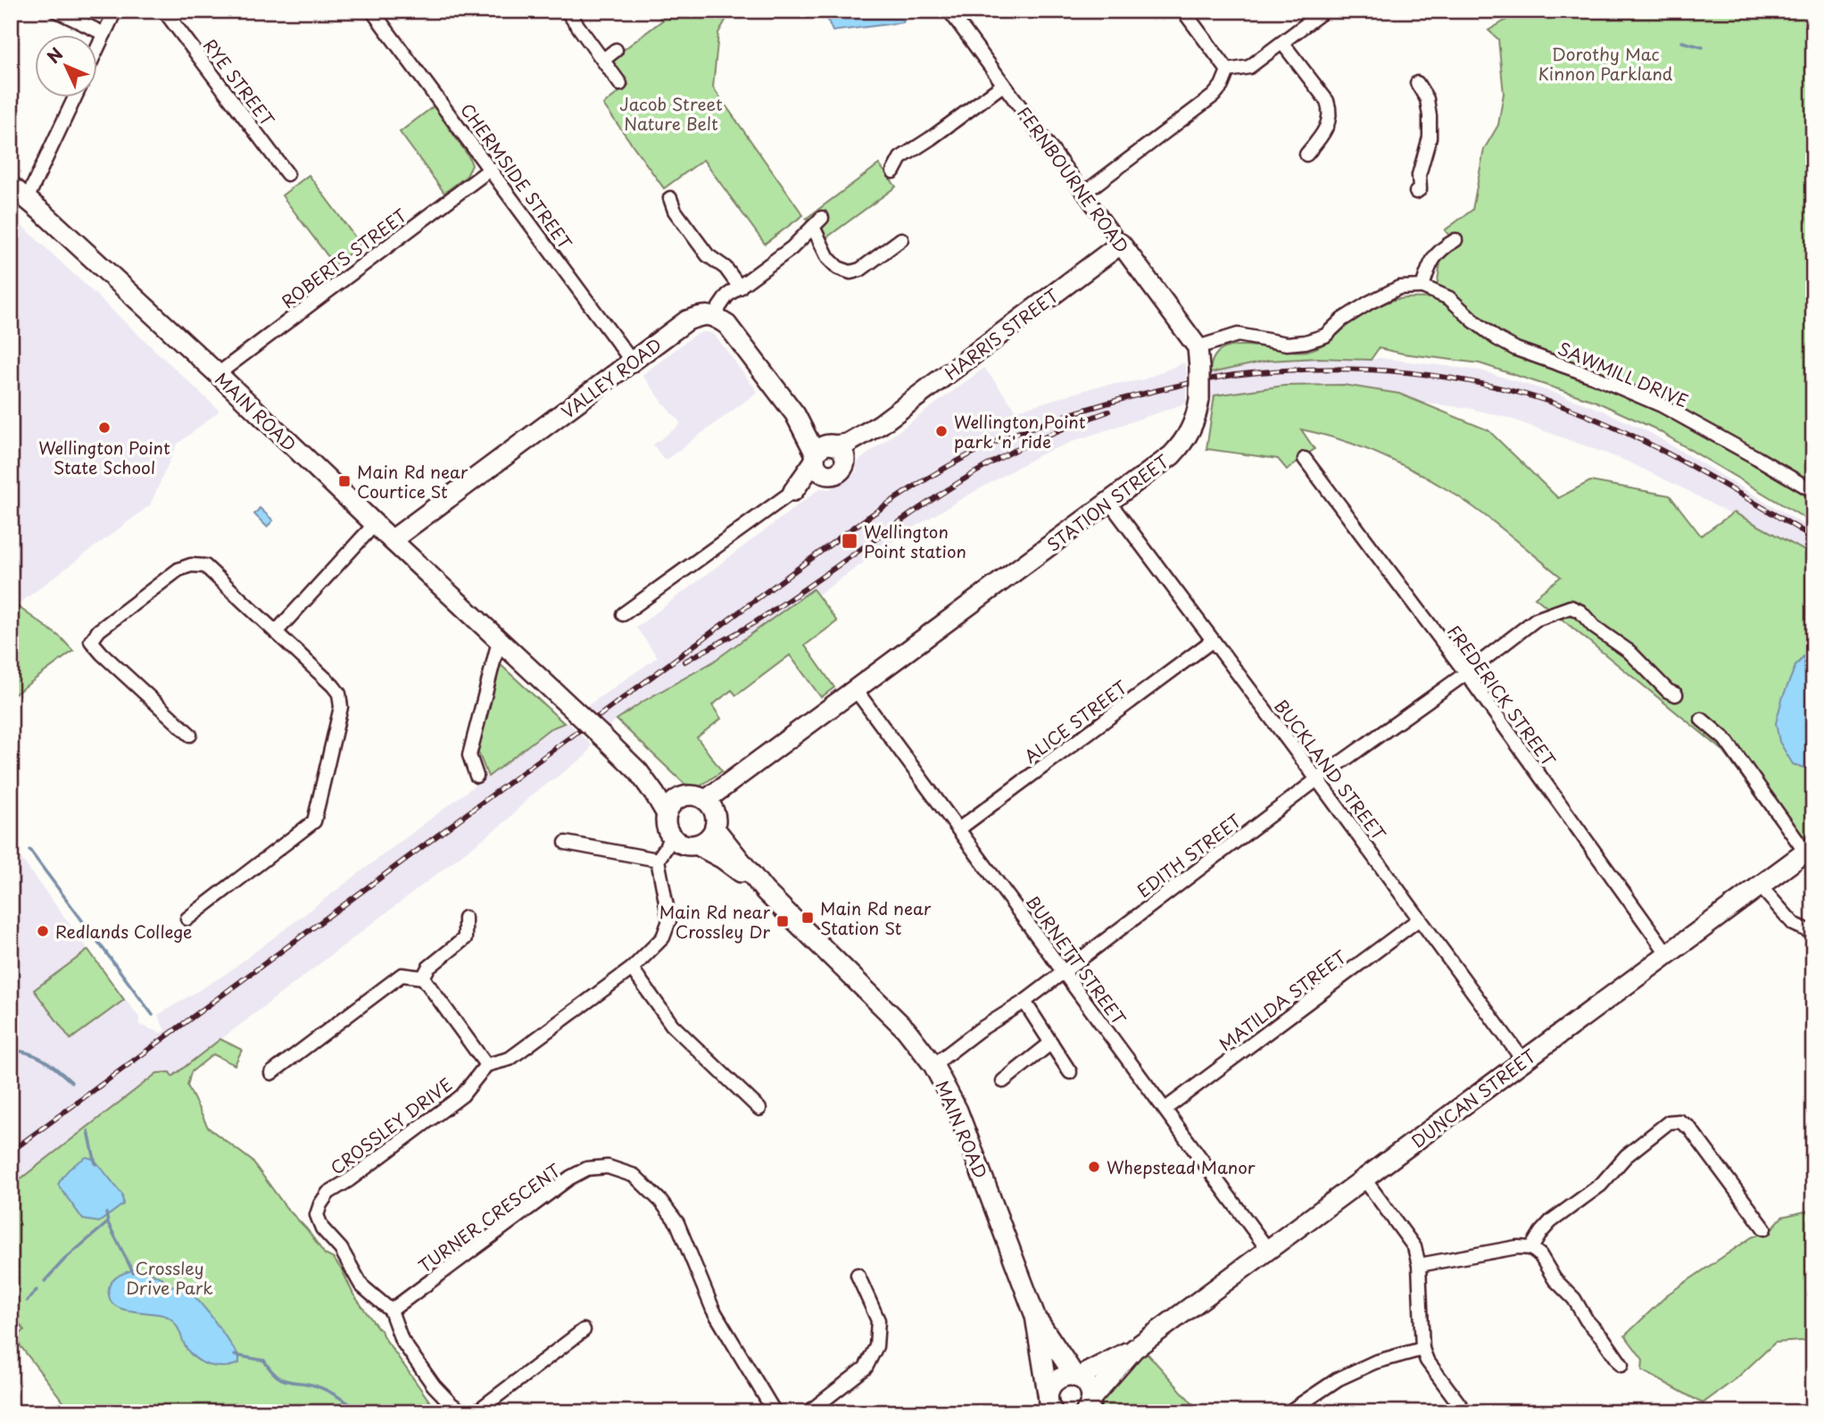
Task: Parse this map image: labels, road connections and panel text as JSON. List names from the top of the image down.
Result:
{
  "streets": {
    "street": [
      "RYE STREET",
      "CHERMSIDE STREET",
      "FERNBOURNE ROAD",
      "ROBERTS STREET",
      "HARRIS STREET",
      "SAWMILL DRIVE",
      "VALLEY ROAD",
      "MAIN ROAD",
      "STATION STREET",
      "FREDERICK STREET",
      "ALICE STREET",
      "BUCKLAND STREET",
      "EDITH STREET",
      "BURNETT STREET",
      "MATILDA STREET",
      "DUNCAN STREET",
      "CROSSLEY DRIVE",
      "TURNER CRESCENT"
    ]
  },
  "crossings": [
    ["CHERMSIDE STREET", "ROBERTS STREET"],
    ["CHERMSIDE STREET", "VALLEY ROAD"],
    ["FERNBOURNE ROAD", "HARRIS STREET"],
    ["FERNBOURNE ROAD", "STATION STREET"],
    ["ROBERTS STREET", "MAIN ROAD"],
    ["VALLEY ROAD", "MAIN ROAD"],
    ["MAIN ROAD", "STATION STREET"],
    ["MAIN ROAD", "EDITH STREET"],
    ["MAIN ROAD", "DUNCAN STREET"],
    ["STATION STREET", "BUCKLAND STREET"],
    ["STATION STREET", "BURNETT STREET"],
    ["FREDERICK STREET", "EDITH STREET"],
    ["FREDERICK STREET", "DUNCAN STREET"],
    ["ALICE STREET", "BUCKLAND STREET"],
    ["ALICE STREET", "BURNETT STREET"],
    ["BUCKLAND STREET", "EDITH STREET"],
    ["BUCKLAND STREET", "MATILDA STREET"],
    ["BUCKLAND STREET", "DUNCAN STREET"],
    ["EDITH STREET", "BURNETT STREET"],
    ["BURNETT STREET", "MATILDA STREET"],
    ["BURNETT STREET", "DUNCAN STREET"],
    ["CROSSLEY DRIVE", "TURNER CRESCENT"]
  ],
  "parks": ["Dorothy Mac Kinnon Parkland", "Jacob Street Nature Belt", "Crossley Drive Park"],
  "places": {
    "other": [
      "Wellington Point State School",
      "Wellington Point park 'n' ride",
      "Redlands College",
      "Whepstead Manor"
    ],
    "transit": [
      "Main Rd near Courtice St",
      "Wellington Point station",
      "Main Rd near Station St",
      "Main Rd near Crossley Dr"
    ]
  },
  "north": "top left"
}
